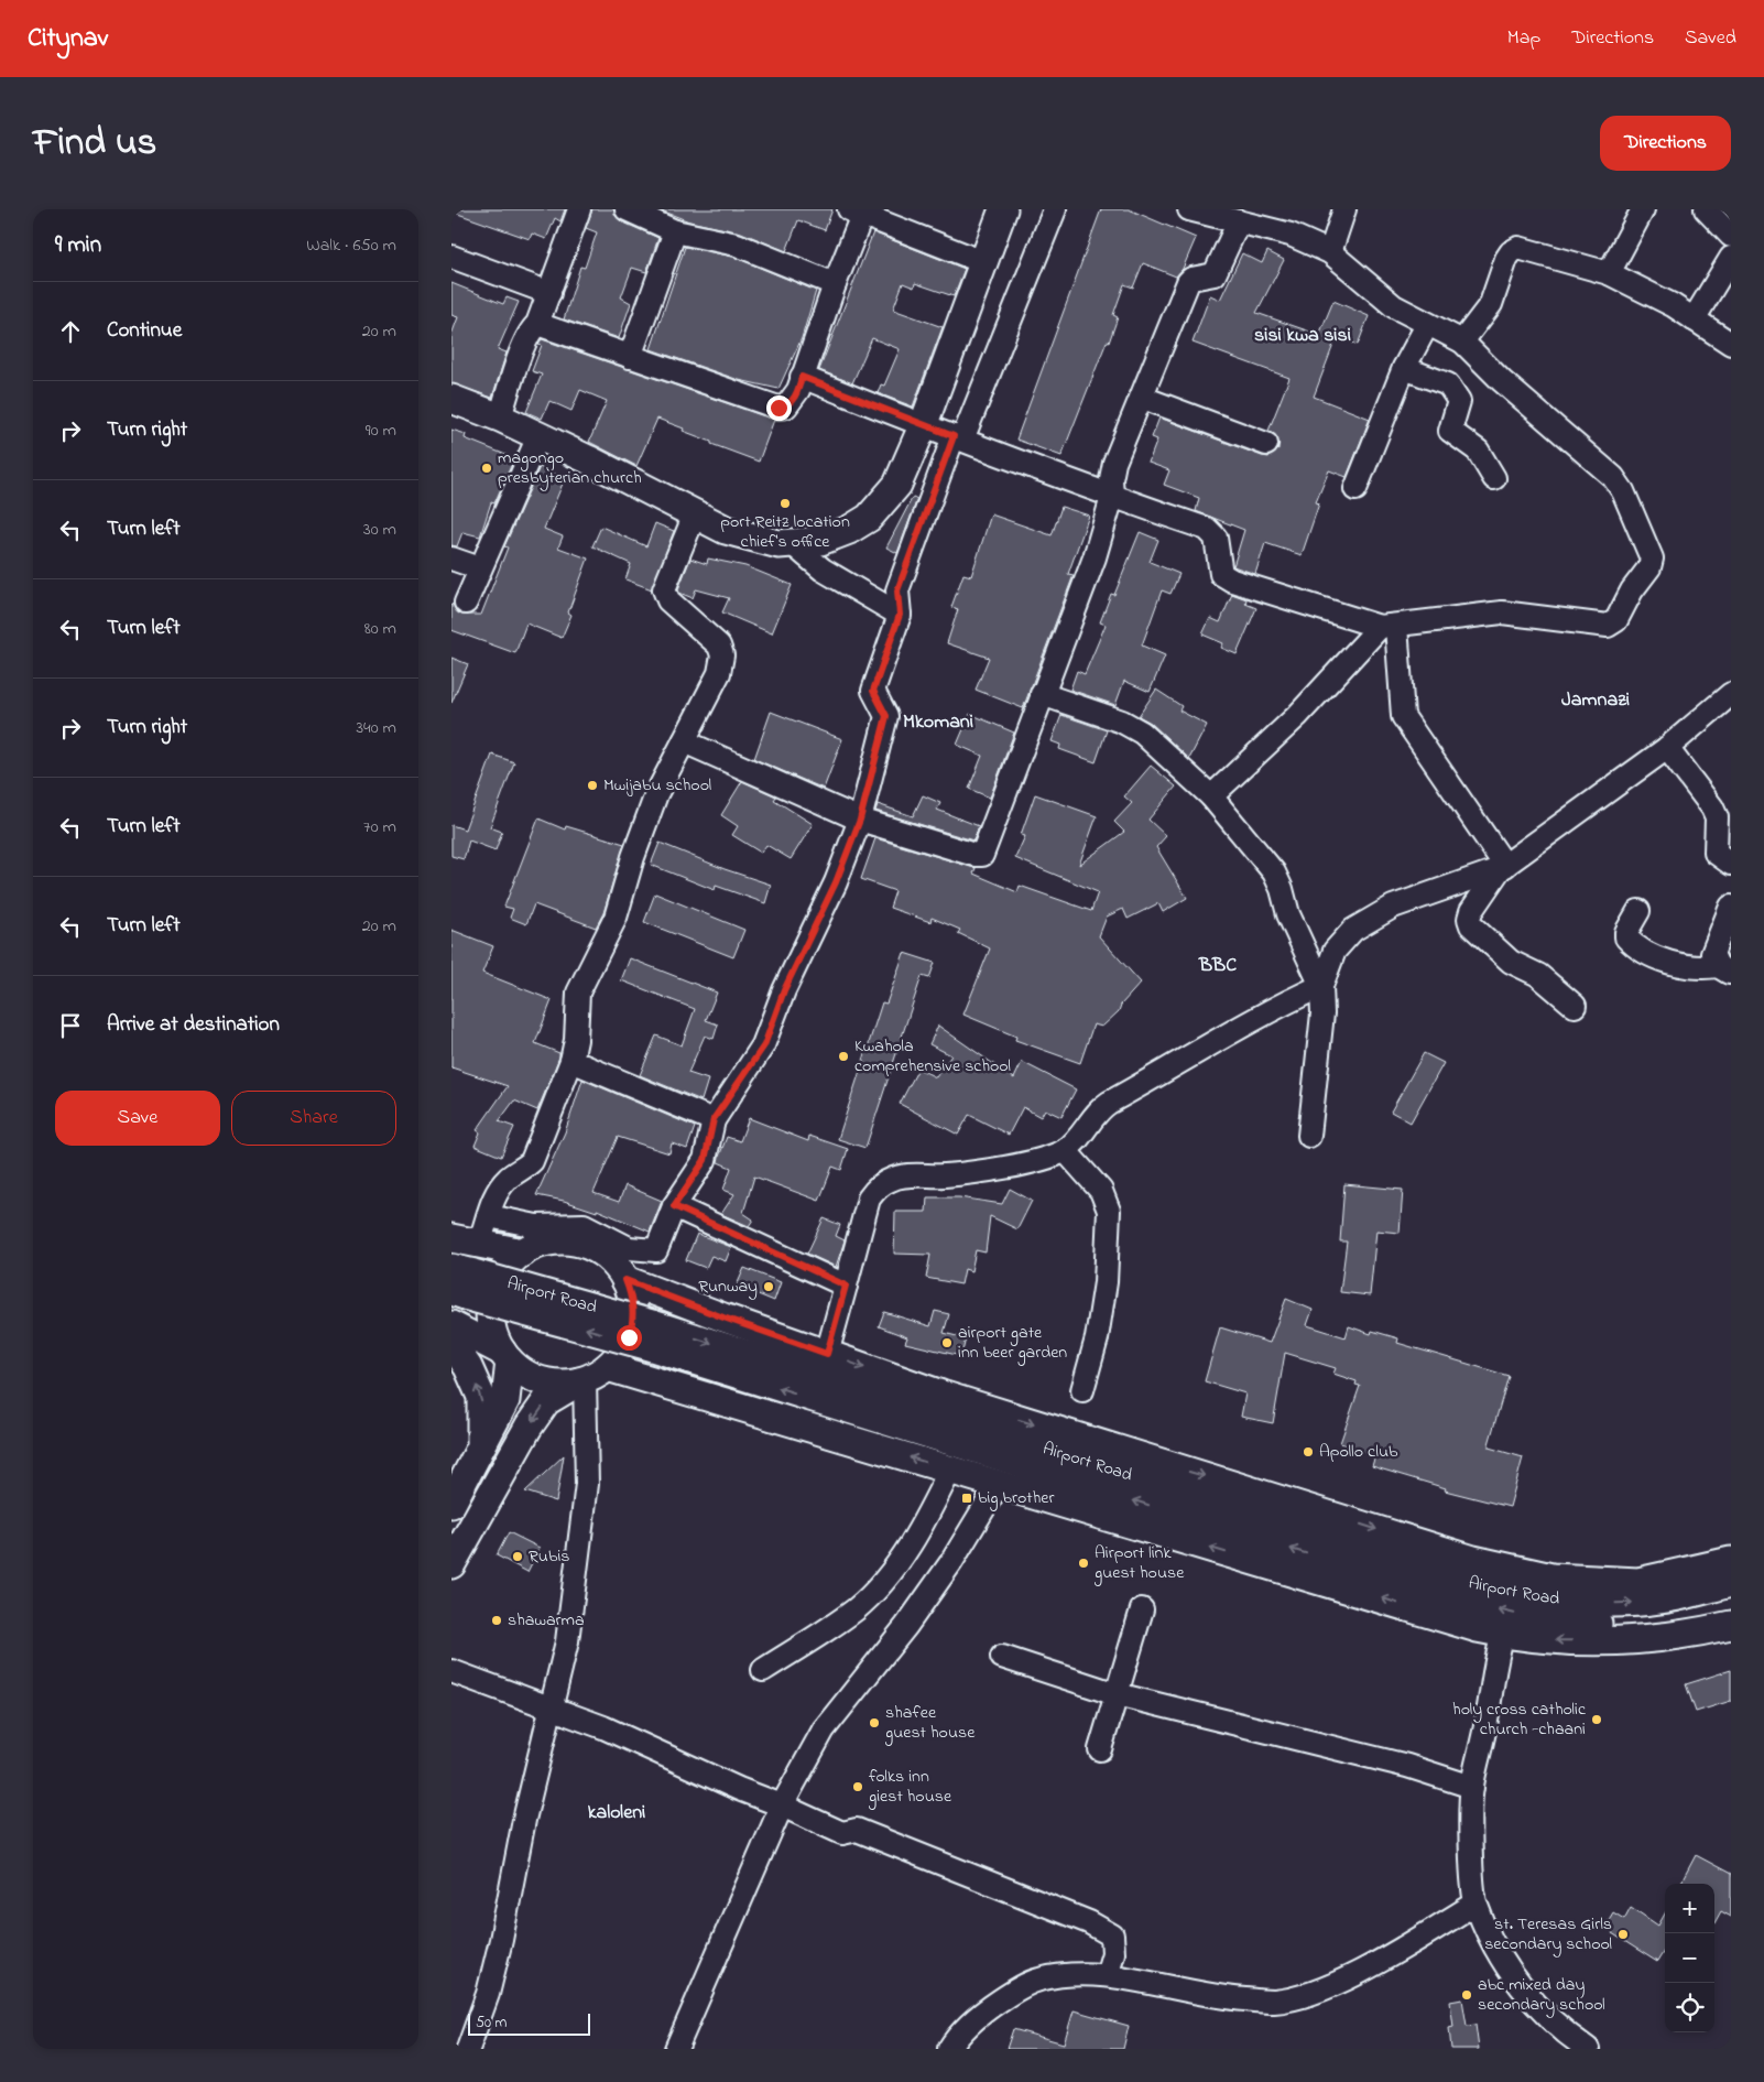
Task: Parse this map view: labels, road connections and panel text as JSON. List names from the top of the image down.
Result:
{
  "streets": {
    "main road": ["Airport Road"]
  },
  "districts": [
    "sisi kwa sisi",
    "Jamnazi",
    "Mkomani",
    "BBC",
    "kaloleni"
  ],
  "places": {
    "other": [
      "magongo presbyterian church",
      "port Reitz location chief's office",
      "Mwijabu school",
      "Kwahola comprehensive school",
      "Runway",
      "airport gate inn beer garden",
      "Apollo club",
      "Rubis",
      "Airport link guest house",
      "shawarma",
      "holy cross catholic church -chaani",
      "shafee guest house",
      "folks inn giest house",
      "st. Teresas Girls secondary school",
      "abc mixed day secondary school"
    ],
    "transit": ["big brother"]
  },
  "scale_bar": "50 m",
  "page": {
    "header": "Citynav",
    "nav": ["Map", "Directions", "Saved"],
    "title": "Find us",
    "buttons": [
      "Directions",
      ["Save", "Share"]
    ],
    "heading": ["9 min", "Walk · 650 m"],
    "list": [
      ["Continue", "20 m"],
      ["Turn right", "90 m"],
      ["Turn left", "30 m"],
      ["Turn left", "80 m"],
      ["Turn right", "340 m"],
      ["Turn left", "70 m"],
      ["Turn left", "20 m"],
      "Arrive at destination"
    ],
    "map_buttons": ["+", "−"],
    "scale": "50 m"
  }
}
